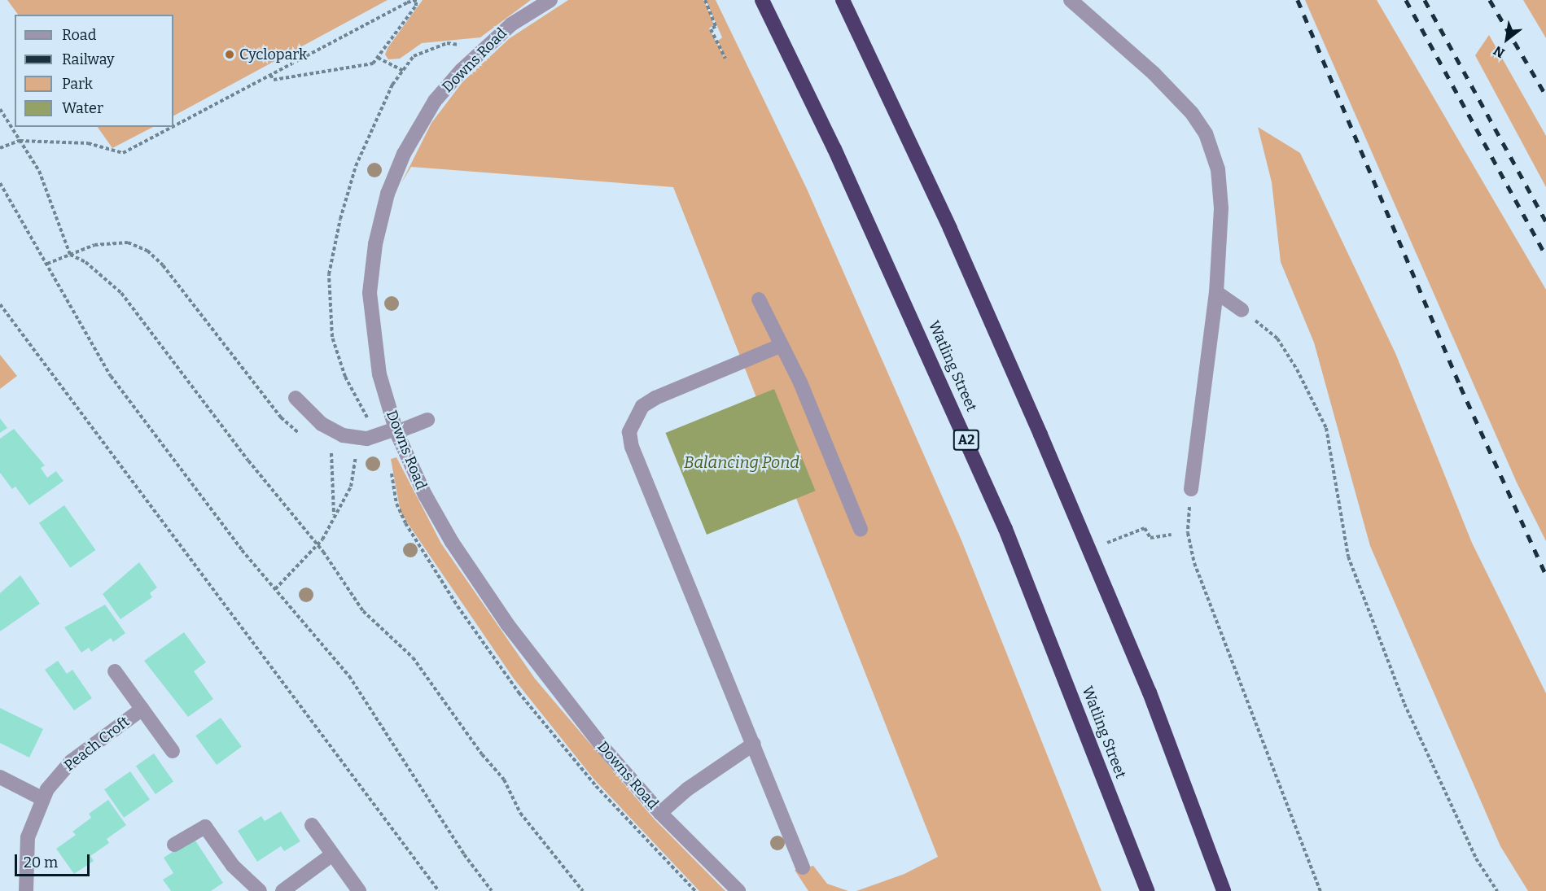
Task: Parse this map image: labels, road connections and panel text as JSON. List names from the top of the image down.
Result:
{
  "streets": {
    "highway": ["Watling Street", "A2"],
    "street": ["Downs Road", "Peach Croft"]
  },
  "water": ["Balancing Pond"],
  "places": ["Cyclopark"],
  "legend": [
    "Road",
    "Railway",
    "Park",
    "Water"
  ],
  "scale_bar": "20 m",
  "north": "bottom left"
}
